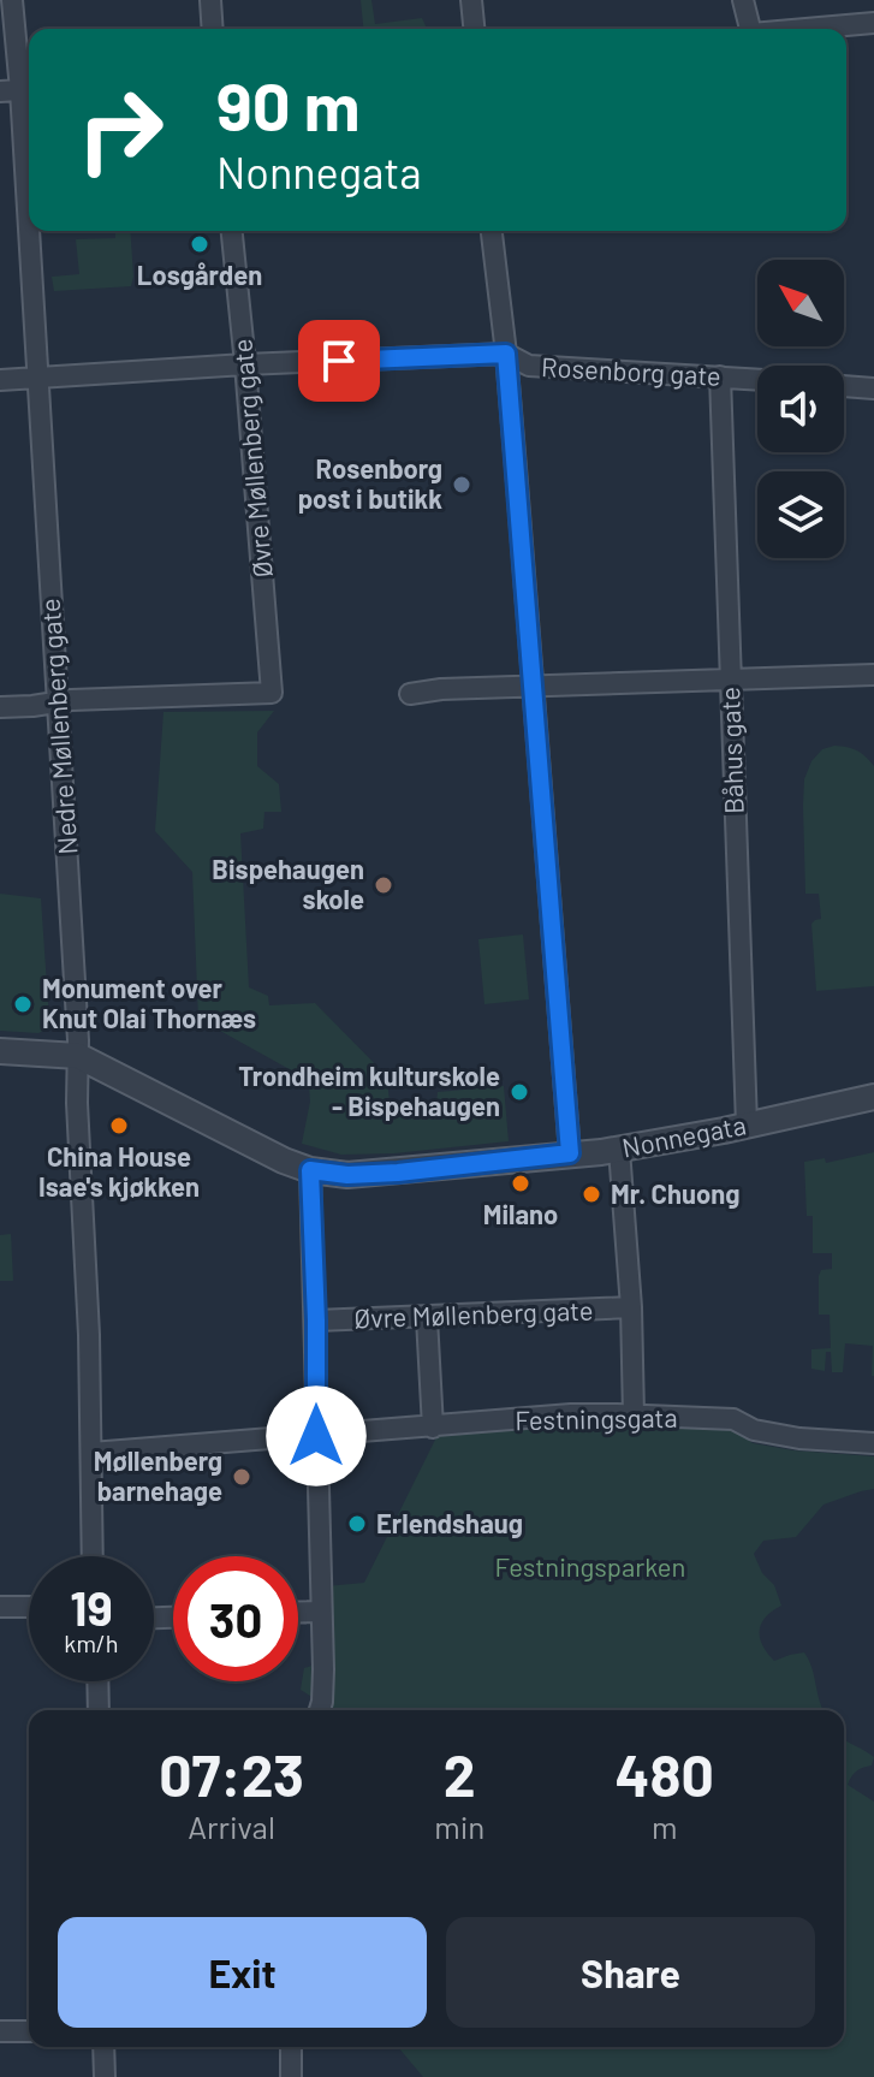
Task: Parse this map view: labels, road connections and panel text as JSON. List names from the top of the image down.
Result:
{
  "streets": {
    "street": [
      "Rosenborg gate",
      "Øvre Møllenberg gate",
      "Nedre Møllenberg gate",
      "Båhus gate",
      "Nonnegata",
      "Festningsgata"
    ]
  },
  "crossings": [
    ["Rosenborg gate", "Øvre Møllenberg gate"],
    ["Rosenborg gate", "Nedre Møllenberg gate"],
    ["Rosenborg gate", "Båhus gate"],
    ["Øvre Møllenberg gate", "Nedre Møllenberg gate"],
    ["Øvre Møllenberg gate", "Nonnegata"],
    ["Øvre Møllenberg gate", "Festningsgata"],
    ["Nedre Møllenberg gate", "Nonnegata"],
    ["Båhus gate", "Nonnegata"]
  ],
  "parks": ["Festningsparken"],
  "places": [
    "Losgården",
    "Rosenborg post i butikk",
    "Bispehaugen skole",
    "Monument over Knut Olai Thornæs",
    "Trondheim kulturskole - Bispehaugen",
    "China House Isae's kjøkken",
    "Milano",
    "Mr. Chuong",
    "Møllenberg barnehage",
    "Erlendshaug"
  ],
  "north": "top left",
  "page": {
    "turn": ["90 m", "Nonnegata"],
    "speed": "19 km/h",
    "limit": "30",
    "eta": [
      "07:23",
      "Arrival",
      "2",
      "min",
      "480",
      "m"
    ],
    "buttons": ["Exit", "Share"]
  }
}
